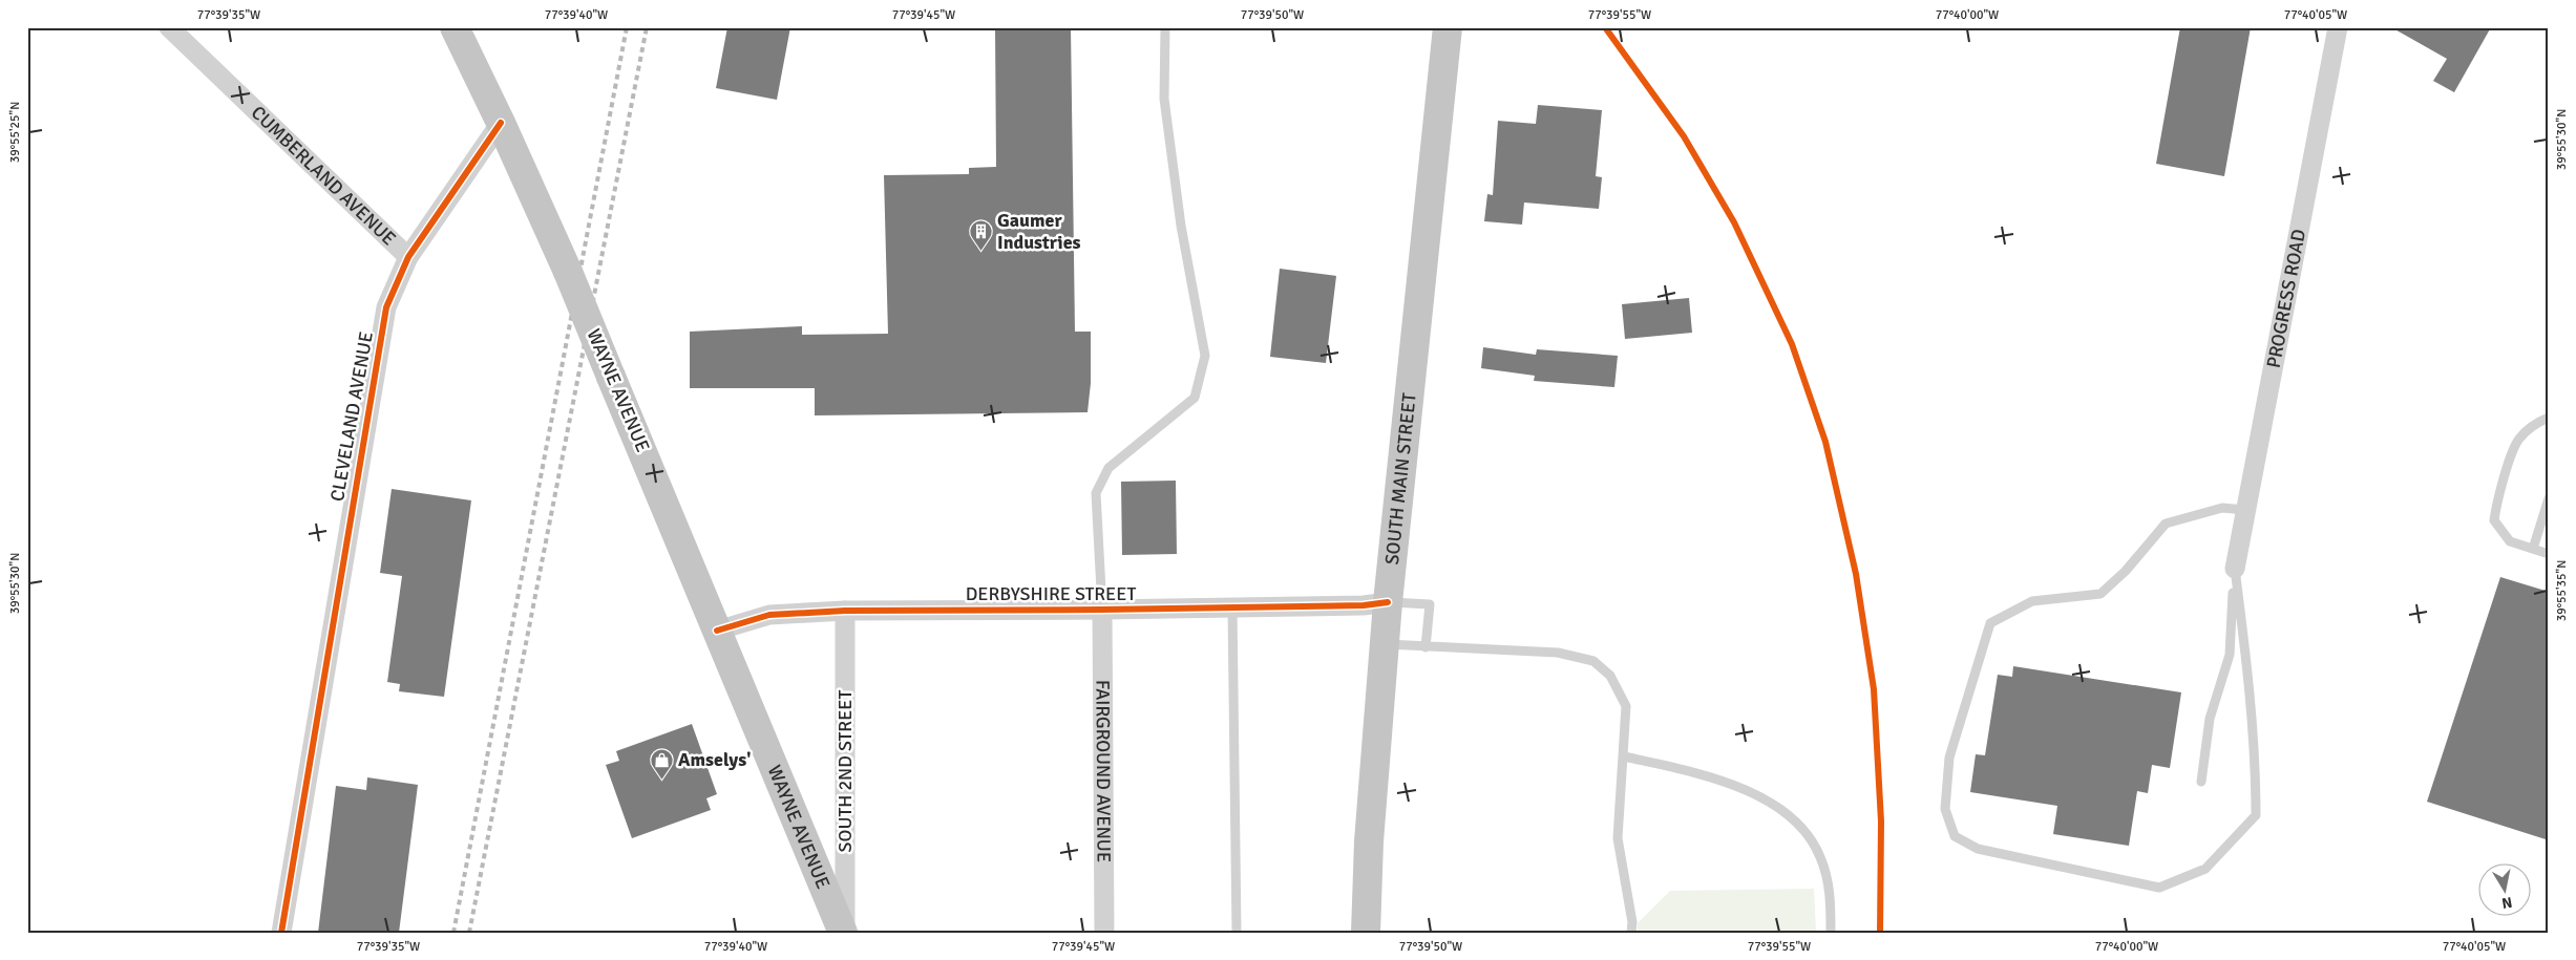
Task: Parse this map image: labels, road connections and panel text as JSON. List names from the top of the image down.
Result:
{
  "streets": {
    "main road": ["WAYNE AVENUE", "SOUTH MAIN STREET"],
    "street": [
      "CUMBERLAND AVENUE",
      "PROGRESS ROAD",
      "CLEVELAND AVENUE",
      "DERBYSHIRE STREET",
      "SOUTH 2ND STREET",
      "FAIRGROUND AVENUE"
    ]
  },
  "crossings": [
    ["CUMBERLAND AVENUE", "CLEVELAND AVENUE"],
    ["WAYNE AVENUE", "CLEVELAND AVENUE"],
    ["WAYNE AVENUE", "DERBYSHIRE STREET"],
    ["WAYNE AVENUE", "SOUTH 2ND STREET"],
    ["SOUTH MAIN STREET", "DERBYSHIRE STREET"],
    ["DERBYSHIRE STREET", "SOUTH 2ND STREET"],
    ["DERBYSHIRE STREET", "FAIRGROUND AVENUE"]
  ],
  "places": {
    "building": ["Gaumer Industries"],
    "shop": ["Amselys'"]
  },
  "north": "bottom",
  "coordinates": [
    "77°39'35\"W",
    "77°39'40\"W",
    "77°39'45\"W",
    "77°39'50\"W",
    "77°39'55\"W",
    "77°40'00\"W",
    "77°40'05\"W",
    "39°55'25\"N",
    "39°55'30\"N",
    "39°55'35\"N"
  ]
}
